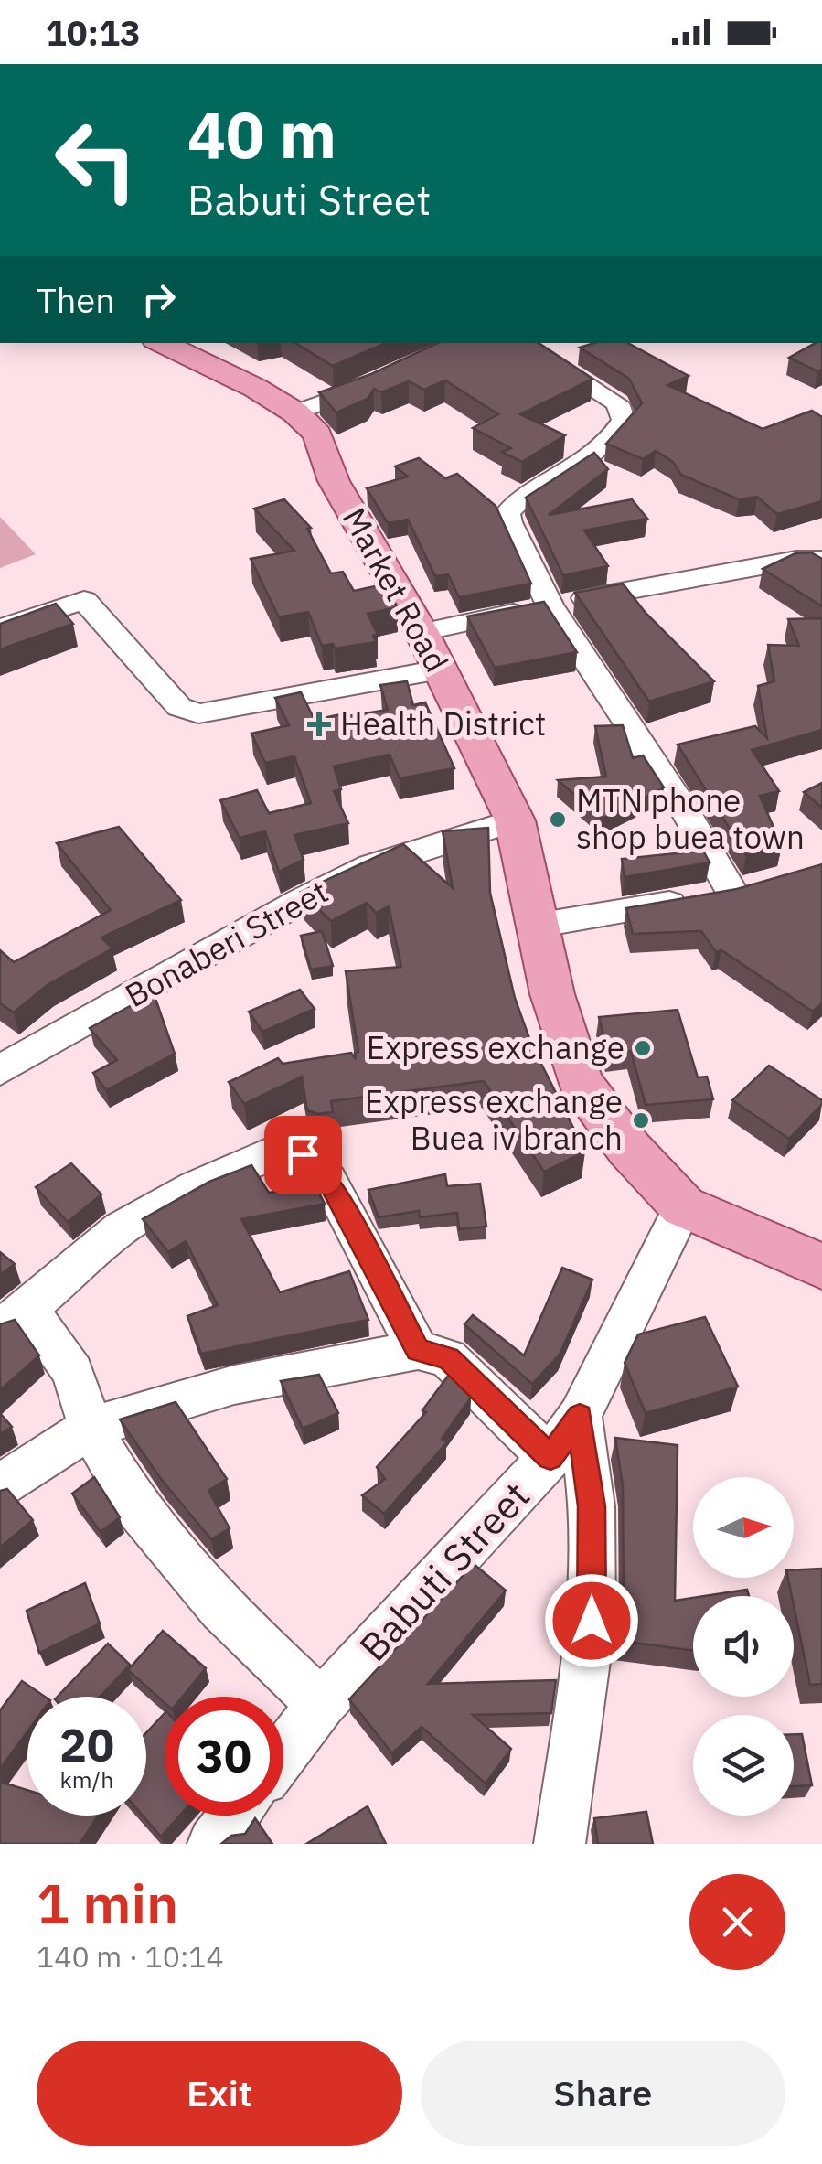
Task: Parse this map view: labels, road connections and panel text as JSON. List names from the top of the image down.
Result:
{
  "streets": {
    "main road": ["Market Road"],
    "street": ["Bonaberi Street", "Babuti Street"]
  },
  "crossings": [
    ["Market Road", "Bonaberi Street"],
    ["Market Road", "Babuti Street"]
  ],
  "places": {
    "health": ["Health District"],
    "other": ["MTN phone shop buea town", "Express exchange", "Express exchange Buea iv branch"]
  },
  "north": "right",
  "page": {
    "status": "10:13",
    "turn": ["40 m", "Babuti Street"],
    "then": "Then",
    "speed": "20 km/h",
    "limit": "30",
    "heading": ["1 min", "140 m · 10:14"],
    "buttons": ["Exit", "Share"]
  }
}
